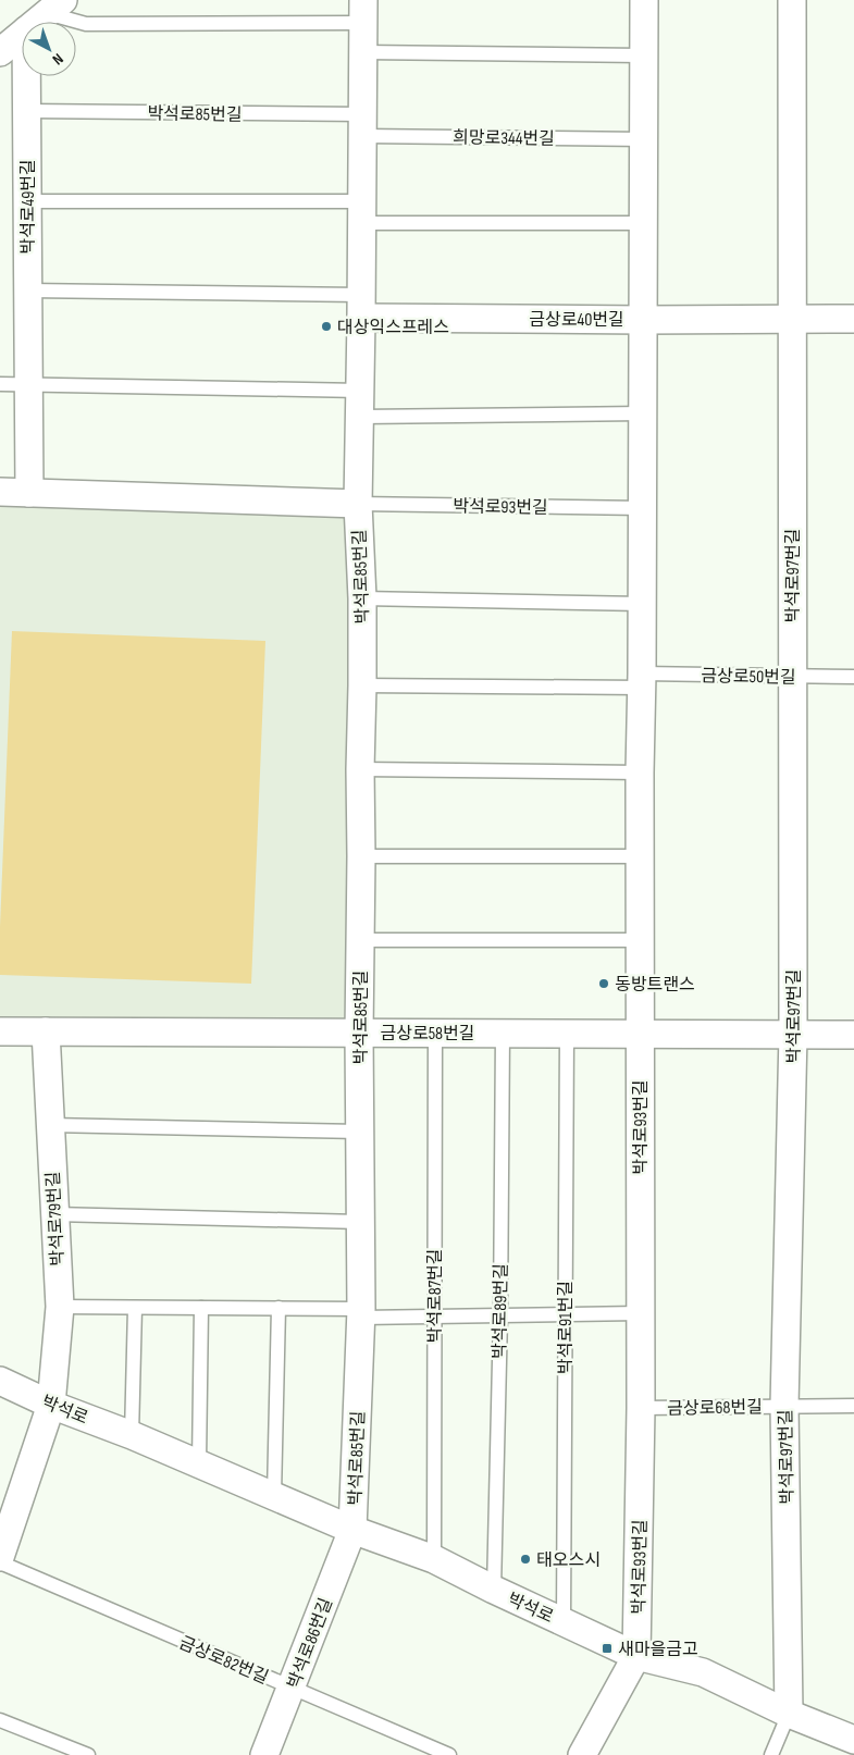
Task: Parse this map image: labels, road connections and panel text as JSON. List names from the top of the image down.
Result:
{
  "streets": {
    "street": [
      "박석로85번길",
      "박석로49번길",
      "금상로40번길",
      "박석로93번길",
      "박석로97번길",
      "금상로58번길",
      "박석로79번길",
      "박석로",
      "박석로86번길"
    ],
    "lane": [
      "희망로344번길",
      "금상로50번길",
      "박석로87번길",
      "박석로89번길",
      "박석로91번길",
      "금상로68번길",
      "금상로82번길"
    ]
  },
  "crossings": [
    ["박석로85번길", "희망로344번길"],
    ["박석로85번길", "박석로49번길"],
    ["박석로85번길", "금상로40번길"],
    ["박석로85번길", "박석로93번길"],
    ["박석로85번길", "금상로58번길"],
    ["박석로85번길", "박석로"],
    ["박석로85번길", "박석로86번길"],
    ["금상로40번길", "박석로93번길"],
    ["금상로40번길", "박석로97번길"],
    ["박석로93번길", "금상로50번길"],
    ["박석로93번길", "금상로58번길"],
    ["박석로93번길", "금상로68번길"],
    ["박석로93번길", "박석로"],
    ["박석로97번길", "금상로50번길"],
    ["박석로97번길", "금상로58번길"],
    ["박석로97번길", "금상로68번길"],
    ["박석로97번길", "박석로"],
    ["금상로58번길", "박석로79번길"],
    ["금상로58번길", "박석로87번길"],
    ["금상로58번길", "박석로89번길"],
    ["금상로58번길", "박석로91번길"],
    ["박석로79번길", "박석로"],
    ["박석로87번길", "박석로"],
    ["박석로89번길", "박석로"],
    ["박석로91번길", "박석로"],
    ["박석로", "박석로86번길"],
    ["박석로86번길", "금상로82번길"]
  ],
  "places": {
    "other": ["대상익스프레스", "동방트랜스", "태오스시"],
    "transit": ["새마을금고"]
  },
  "north": "bottom right"
}
